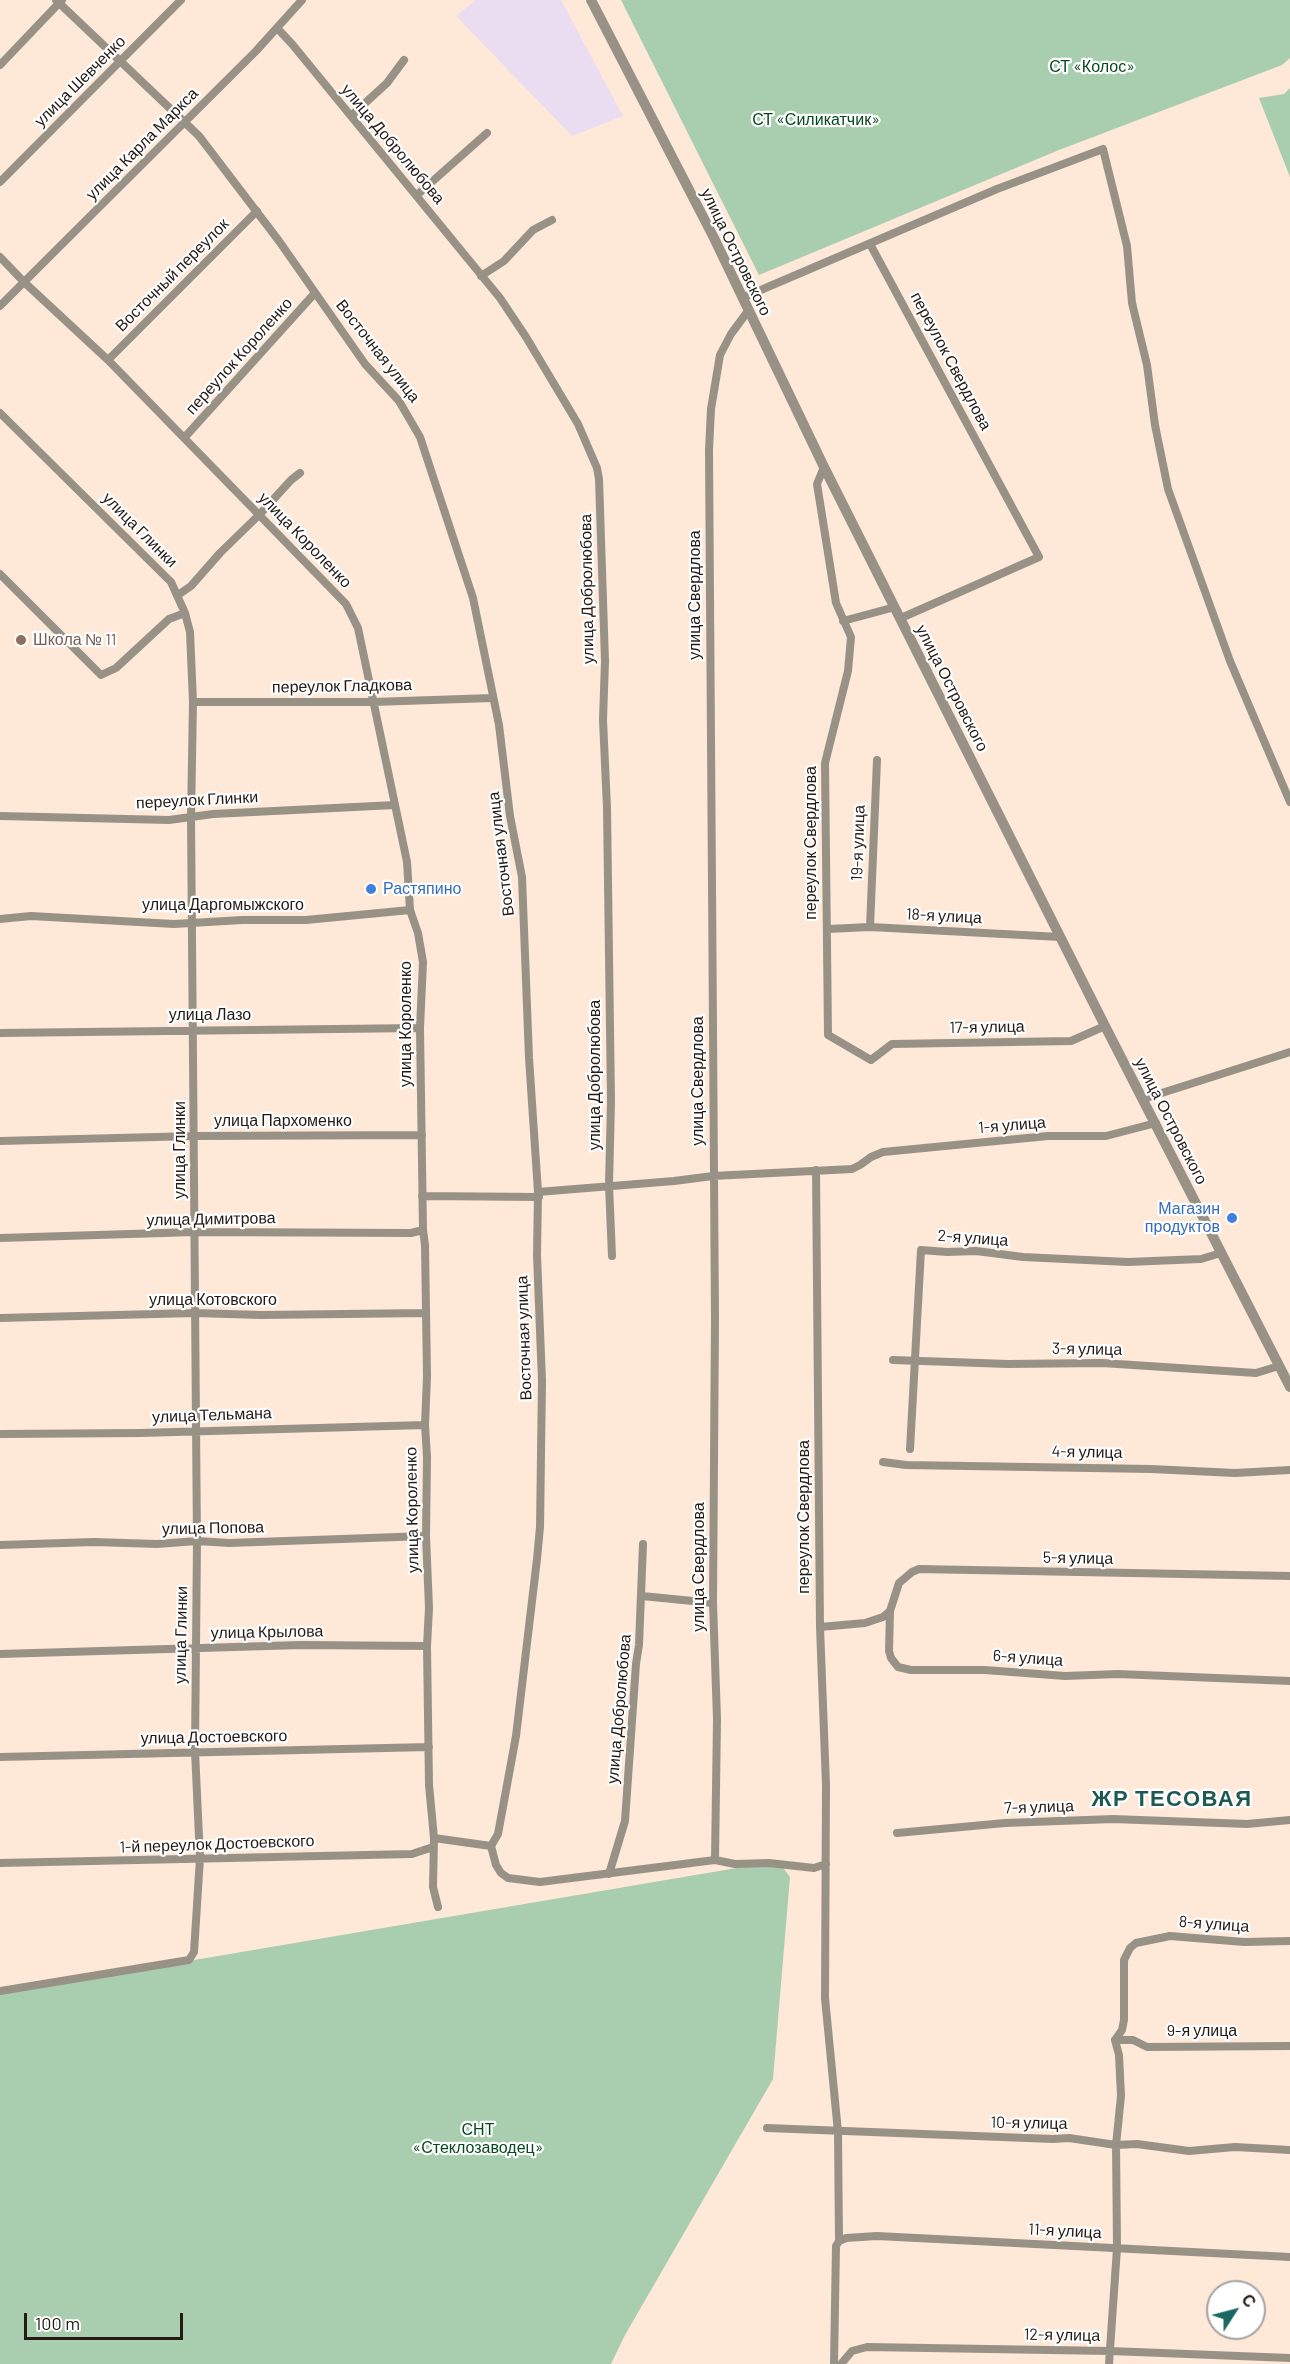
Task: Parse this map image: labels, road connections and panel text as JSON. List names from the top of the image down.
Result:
{
  "streets": {
    "street": [
      "улица Шевченко",
      "улица Карла Маркса",
      "улица Добролюбова",
      "улица Островского",
      "Восточный переулок",
      "Восточная улица",
      "переулок Короленко",
      "переулок Свердлова",
      "улица Глинки",
      "улица Короленко",
      "улица Свердлова",
      "переулок Гладкова",
      "переулок Глинки",
      "19-я улица",
      "улица Даргомыжского",
      "18-я улица",
      "улица Лазо",
      "17-я улица",
      "улица Пархоменко",
      "1-я улица",
      "улица Димитрова",
      "2-я улица",
      "улица Котовского",
      "3-я улица",
      "улица Тельмана",
      "4-я улица",
      "улица Попова",
      "5-я улица",
      "улица Крылова",
      "6-я улица",
      "улица Достоевского",
      "7-я улица",
      "1-й переулок Достоевского",
      "8-я улица",
      "9-я улица",
      "10-я улица",
      "11-я улица",
      "12-я улица"
    ]
  },
  "crossings": [
    ["улица Шевченко", "Восточная улица"],
    ["улица Карла Маркса", "улица Добролюбова"],
    ["улица Карла Маркса", "Восточная улица"],
    ["улица Карла Маркса", "улица Короленко"],
    ["улица Добролюбова", "1-я улица"],
    ["улица Островского", "переулок Свердлова"],
    ["улица Островского", "улица Свердлова"],
    ["улица Островского", "18-я улица"],
    ["улица Островского", "17-я улица"],
    ["улица Островского", "1-я улица"],
    ["улица Островского", "2-я улица"],
    ["улица Островского", "3-я улица"],
    ["Восточный переулок", "Восточная улица"],
    ["Восточный переулок", "улица Короленко"],
    ["Восточная улица", "переулок Короленко"],
    ["Восточная улица", "переулок Гладкова"],
    ["Восточная улица", "1-я улица"],
    ["Восточная улица", "1-й переулок Достоевского"],
    ["переулок Короленко", "улица Короленко"],
    ["переулок Свердлова", "18-я улица"],
    ["переулок Свердлова", "17-я улица"],
    ["переулок Свердлова", "1-я улица"],
    ["переулок Свердлова", "10-я улица"],
    ["переулок Свердлова", "11-я улица"],
    ["улица Глинки", "переулок Гладкова"],
    ["улица Глинки", "переулок Глинки"],
    ["улица Глинки", "улица Даргомыжского"],
    ["улица Глинки", "улица Лазо"],
    ["улица Глинки", "улица Пархоменко"],
    ["улица Глинки", "улица Димитрова"],
    ["улица Глинки", "улица Котовского"],
    ["улица Глинки", "улица Тельмана"],
    ["улица Глинки", "улица Попова"],
    ["улица Глинки", "улица Крылова"],
    ["улица Глинки", "улица Достоевского"],
    ["улица Глинки", "1-й переулок Достоевского"],
    ["улица Короленко", "переулок Гладкова"],
    ["улица Короленко", "переулок Глинки"],
    ["улица Короленко", "улица Даргомыжского"],
    ["улица Короленко", "улица Лазо"],
    ["улица Короленко", "улица Пархоменко"],
    ["улица Короленко", "1-я улица"],
    ["улица Короленко", "улица Димитрова"],
    ["улица Короленко", "улица Котовского"],
    ["улица Короленко", "улица Тельмана"],
    ["улица Короленко", "улица Попова"],
    ["улица Короленко", "улица Крылова"],
    ["улица Короленко", "улица Достоевского"],
    ["улица Короленко", "1-й переулок Достоевского"],
    ["улица Свердлова", "1-я улица"],
    ["19-я улица", "18-я улица"],
    ["2-я улица", "3-я улица"],
    ["5-я улица", "6-я улица"],
    ["8-я улица", "9-я улица"]
  ],
  "districts": ["ЖР ТЕСОВАЯ"],
  "parks": ["СТ «Колос»", "СТ «Силикатчик»", "СНТ «Стеклозаводец»"],
  "places": ["Школа № 11", "Растяпино", "Магазин продуктов"],
  "scale_bar": "100 m",
  "north": "top right"
}
